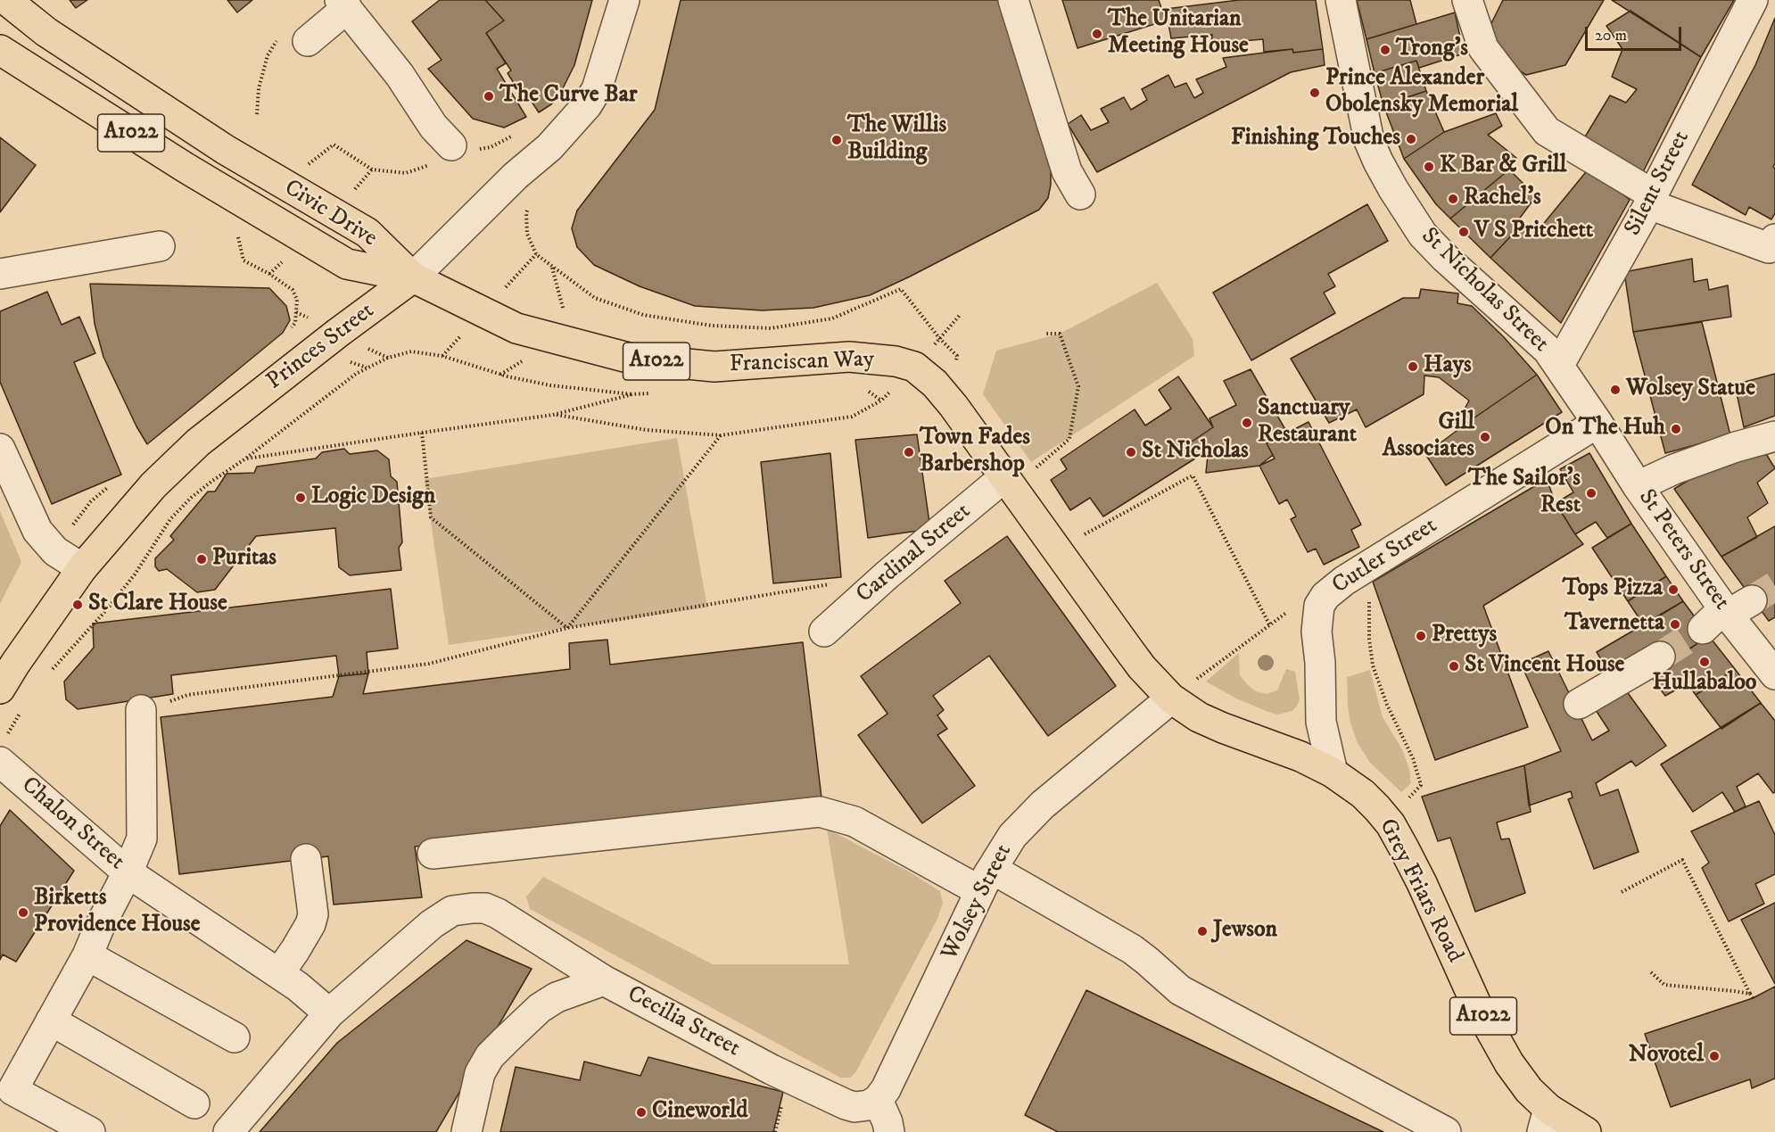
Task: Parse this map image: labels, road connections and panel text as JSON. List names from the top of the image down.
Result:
{
  "streets": {
    "main road": [
      "A1022",
      "Civic Drive",
      "Princes Street",
      "Franciscan Way",
      "Grey Friars Road"
    ],
    "street": [
      "Silent Street",
      "St Nicholas Street",
      "St Peters Street",
      "Cardinal Street",
      "Cutler Street",
      "Chalon Street",
      "Wolsey Street",
      "Cecilia Street"
    ]
  },
  "crossings": [
    ["Silent Street", "St Nicholas Street"],
    ["Civic Drive", "Princes Street"],
    ["Civic Drive", "Franciscan Way"],
    ["St Nicholas Street", "St Peters Street"],
    ["St Nicholas Street", "Cutler Street"],
    ["Princes Street", "Franciscan Way"],
    ["Franciscan Way", "Cardinal Street"],
    ["Franciscan Way", "Grey Friars Road"],
    ["Franciscan Way", "Wolsey Street"],
    ["St Peters Street", "Cutler Street"],
    ["Cutler Street", "Grey Friars Road"],
    ["Chalon Street", "Cecilia Street"],
    ["Grey Friars Road", "Wolsey Street"],
    ["Wolsey Street", "Cecilia Street"]
  ],
  "places": [
    "The Unitarian Meeting House",
    "Trong's",
    "Prince Alexander Obolensky Memorial",
    "The Curve Bar",
    "Finishing Touches",
    "The Willis Building",
    "K Bar & Grill",
    "Rachel's",
    "V S Pritchett",
    "Hays",
    "Wolsey Statue",
    "Sanctuary Restaurant",
    "On The Huh",
    "Gill Associates",
    "Town Fades Barbershop",
    "St Nicholas",
    "The Sailor's Rest",
    "Logic Design",
    "Puritas",
    "Tops Pizza",
    "St Clare House",
    "Tavernetta",
    "Prettys",
    "Hullabaloo",
    "St Vincent House",
    "Birketts Providence House",
    "Jewson",
    "Novotel",
    "Cineworld"
  ],
  "scale_bar": "20 m"
}
